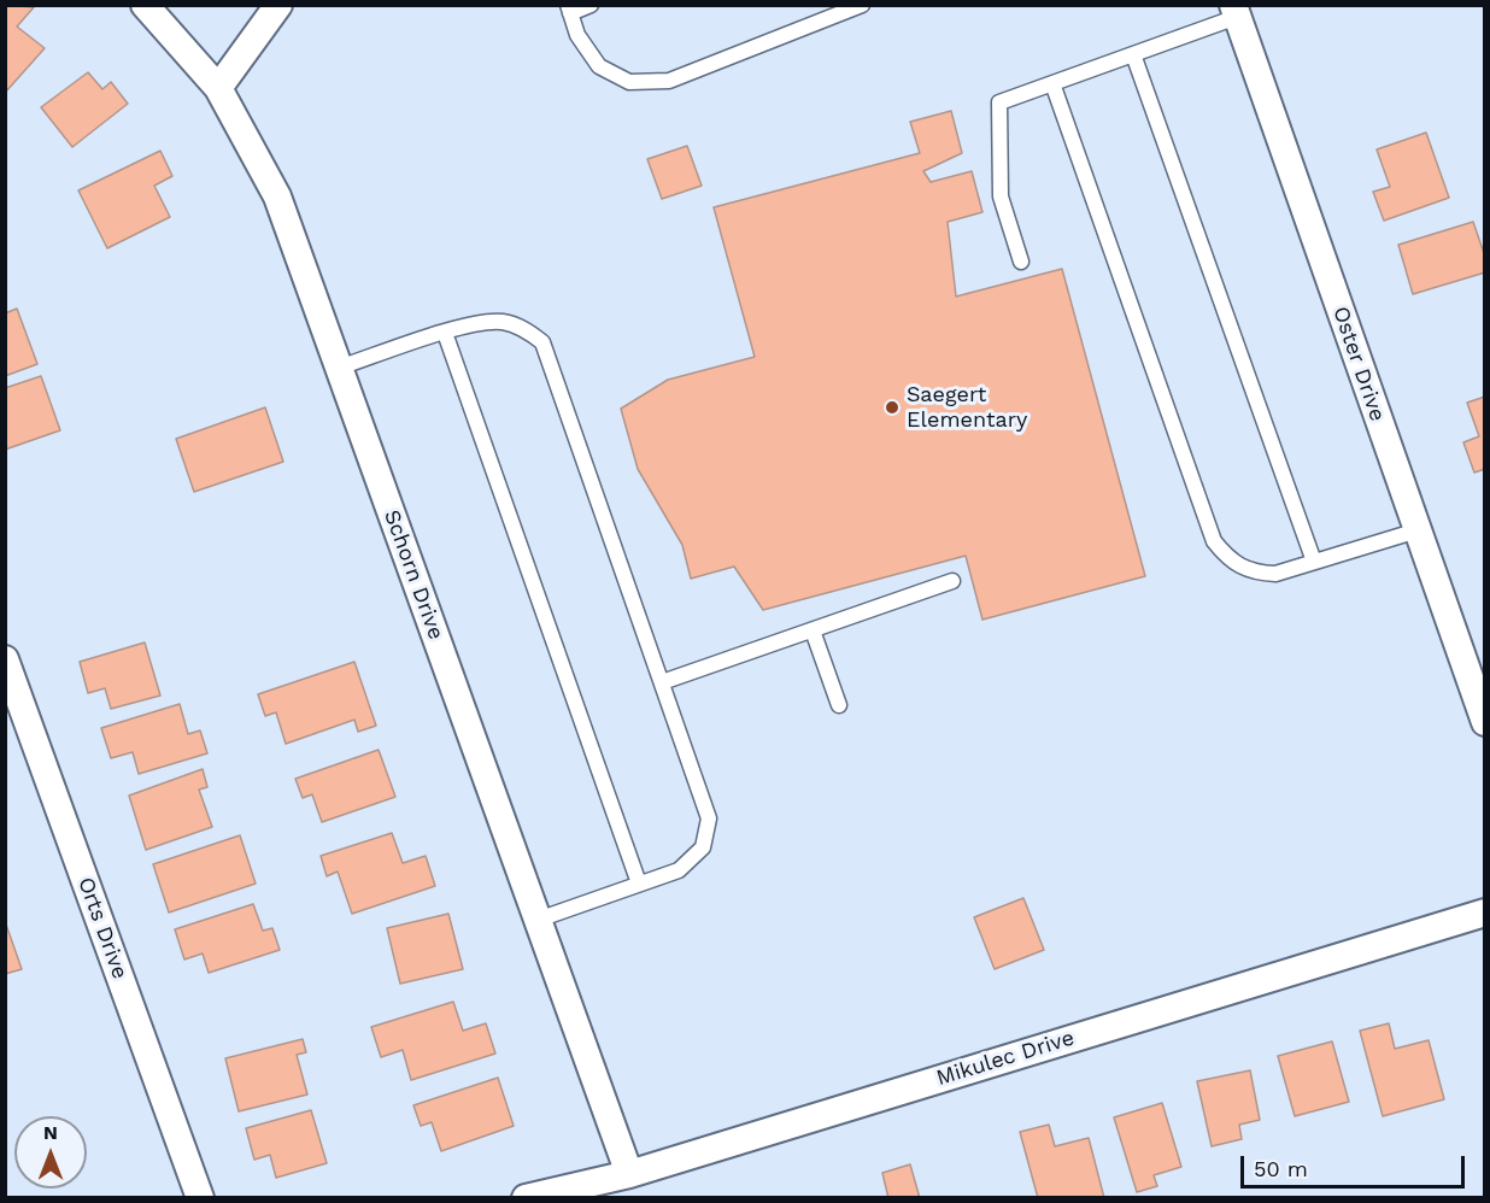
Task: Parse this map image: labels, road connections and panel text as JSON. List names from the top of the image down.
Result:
{
  "streets": {
    "street": [
      "Oster Drive",
      "Schorn Drive",
      "Orts Drive",
      "Mikulec Drive"
    ]
  },
  "crossings": [
    ["Schorn Drive", "Mikulec Drive"]
  ],
  "places": ["Saegert Elementary"],
  "scale_bar": "50 m",
  "north": "top"
}
